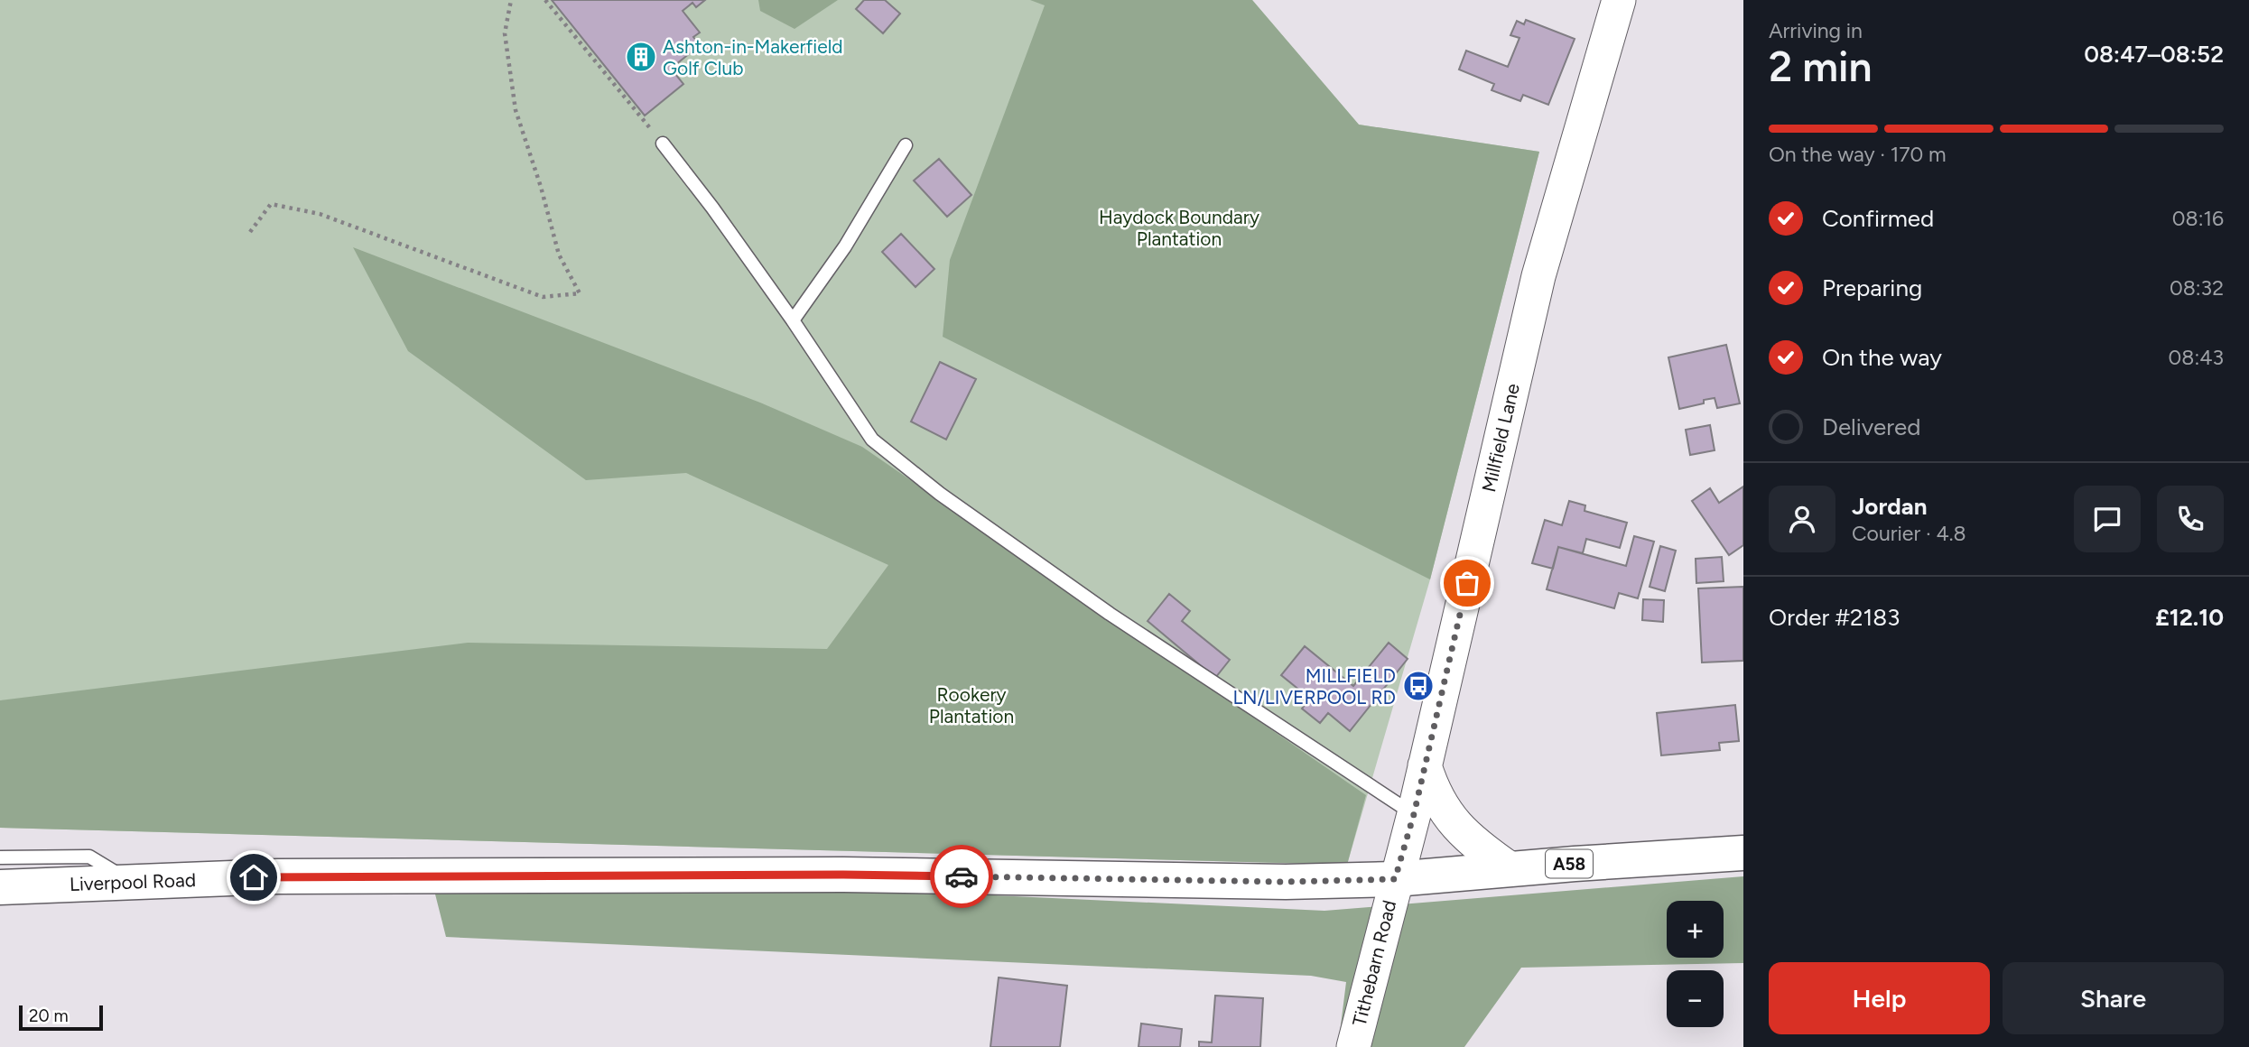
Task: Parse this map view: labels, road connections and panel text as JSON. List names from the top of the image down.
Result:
{
  "streets": {
    "highway": ["A58", "Liverpool Road"],
    "street": ["Millfield Lane", "Tithebarn Road"]
  },
  "crossings": [
    ["Millfield Lane", "Liverpool Road"],
    ["Millfield Lane", "Tithebarn Road"],
    ["Liverpool Road", "Tithebarn Road"]
  ],
  "parks": ["Haydock Boundary Plantation", "Rookery Plantation"],
  "places": {
    "building": ["Ashton-in-Makerfield Golf Club"],
    "bus stop": ["MILLFIELD LN/LIVERPOOL RD"]
  },
  "scale_bar": "20 m",
  "page": {
    "heading": ["2 min", "Arriving in", "08:47–08:52"],
    "panel": [
      "Jordan",
      "Courier · 4.8",
      "Order #2183",
      "£12.10"
    ],
    "bar": "On the way · 170 m",
    "list": [
      ["Confirmed", "08:16"],
      ["Preparing", "08:32"],
      ["On the way", "08:43"],
      "Delivered"
    ],
    "map_buttons": ["+", "−"],
    "buttons": ["Help", "Share"],
    "scale": "20 m"
  }
}
